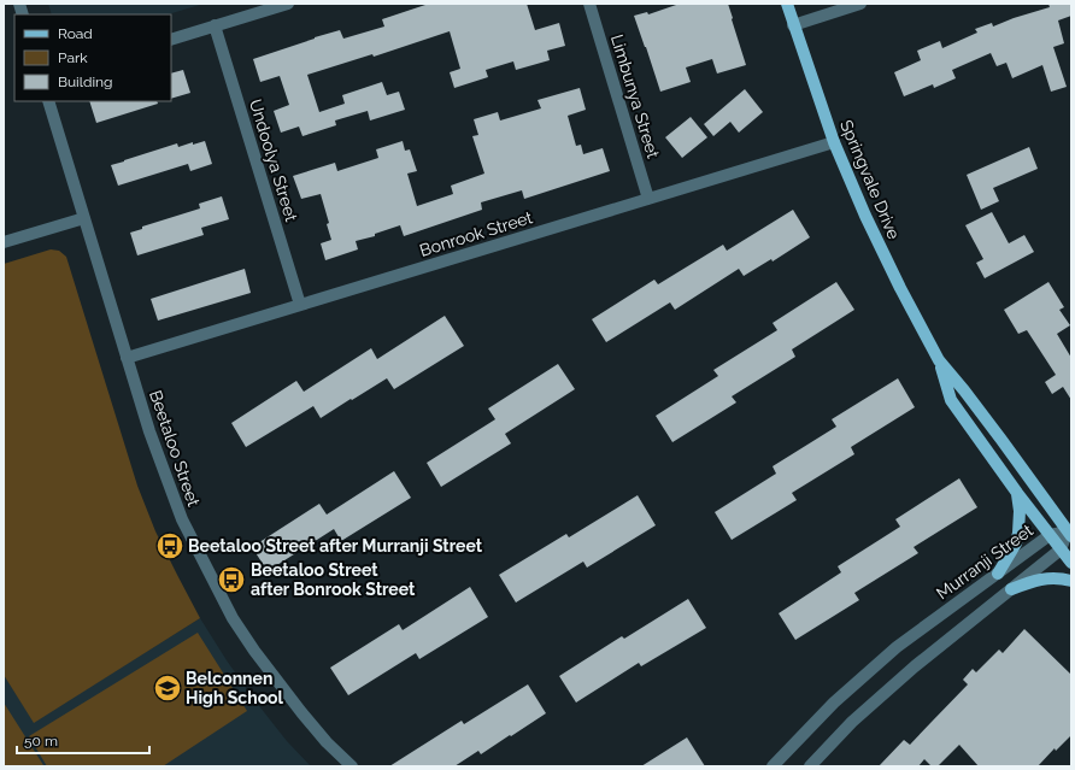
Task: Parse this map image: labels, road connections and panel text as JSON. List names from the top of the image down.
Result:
{
  "streets": {
    "main road": ["Springvale Drive"],
    "street": [
      "Limbunya Street",
      "Undoolya Street",
      "Bonrook Street",
      "Beetaloo Street",
      "Murranji Street"
    ]
  },
  "crossings": [
    ["Limbunya Street", "Bonrook Street"],
    ["Undoolya Street", "Bonrook Street"],
    ["Springvale Drive", "Bonrook Street"],
    ["Springvale Drive", "Murranji Street"],
    ["Bonrook Street", "Beetaloo Street"]
  ],
  "places": {
    "bus stop": ["Beetaloo Street after Murranji Street", "Beetaloo Street after Bonrook Street"],
    "school or university": ["Belconnen High School"]
  },
  "legend": ["Road", "Park", "Building"],
  "scale_bar": "50 m"
}
